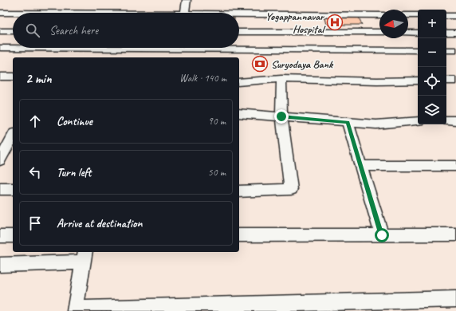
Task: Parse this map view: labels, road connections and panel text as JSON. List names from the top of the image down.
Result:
{
  "places": {
    "hospital": ["Yogappannavar Hospital"],
    "bank": ["Suryodaya Bank"]
  },
  "north": "left",
  "page": {
    "map_buttons": ["+", "−"],
    "search": "Search here",
    "heading": ["2 min", "Walk · 140 m"],
    "list": [
      ["Continue", "90 m"],
      ["Turn left", "50 m"],
      "Arrive at destination"
    ]
  }
}
